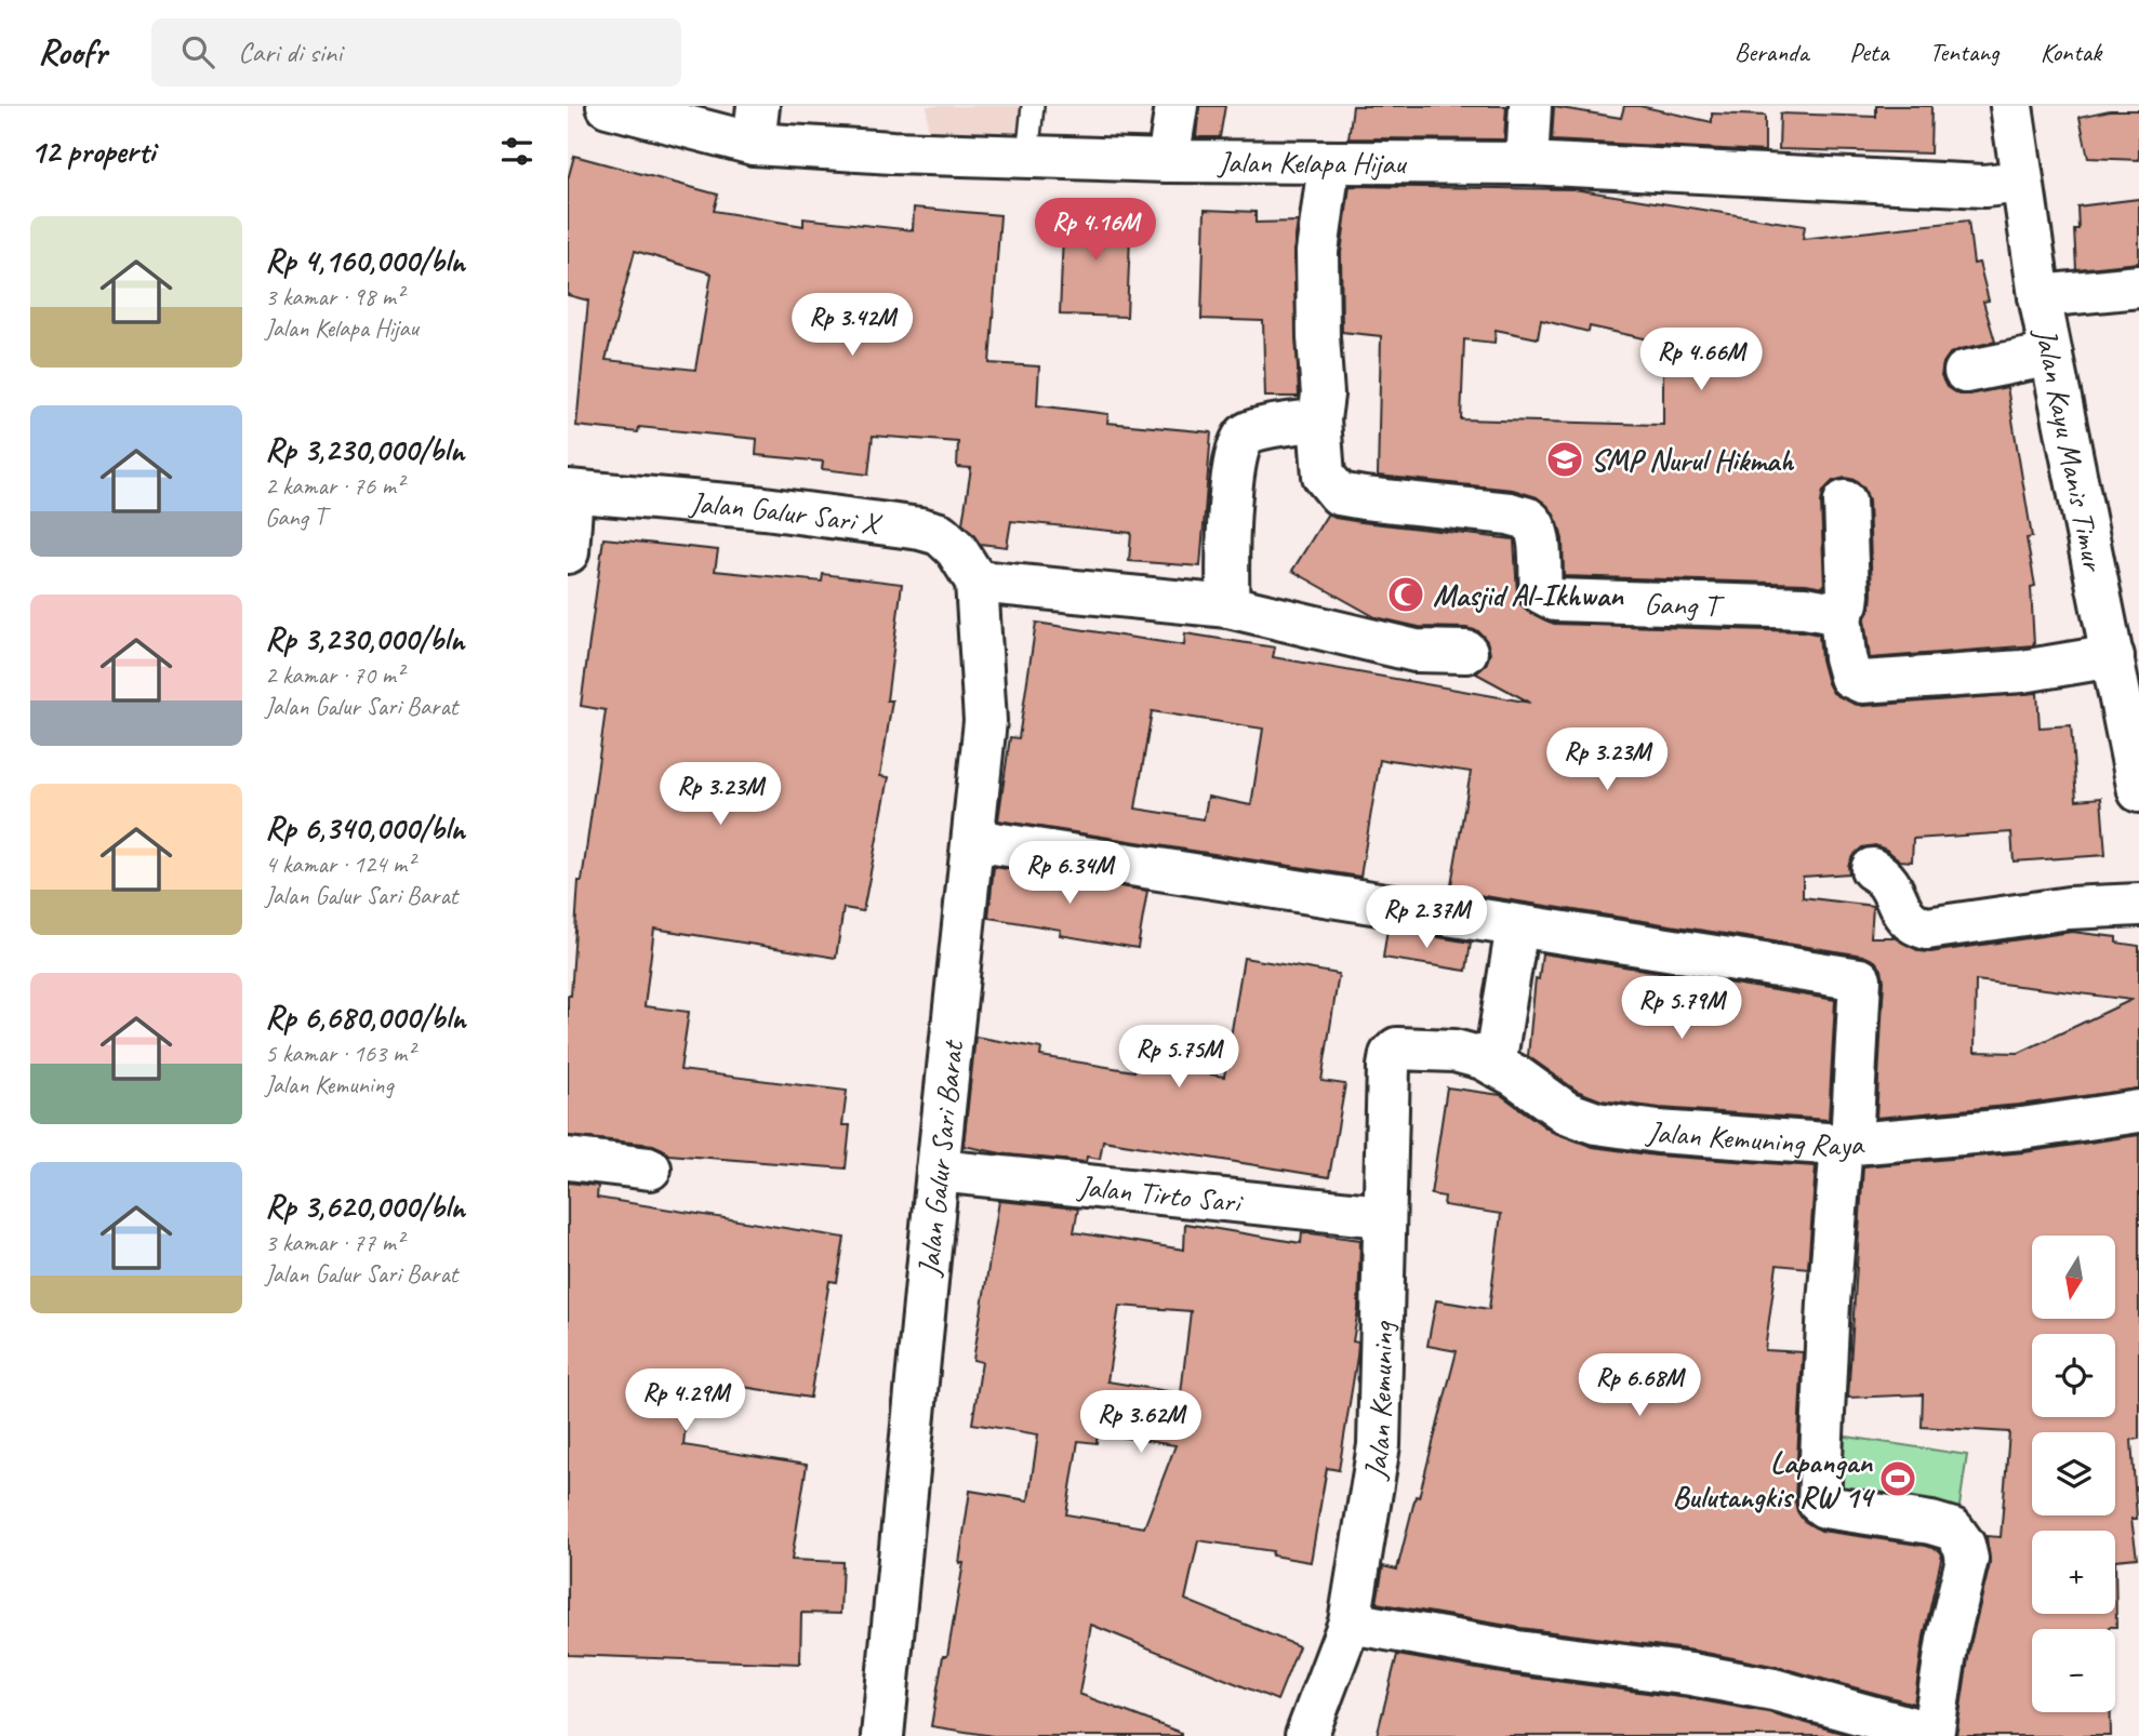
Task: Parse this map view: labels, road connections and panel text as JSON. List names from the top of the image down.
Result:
{
  "streets": {
    "street": [
      "Jalan Kelapa Hijau",
      "Jalan Kayu Manis Timur",
      "Jalan Galur Sari X",
      "Gang T",
      "Jalan Kemuning Raya",
      "Jalan Galur Sari Barat",
      "Jalan Tirto Sari",
      "Jalan Kemuning"
    ]
  },
  "crossings": [
    ["Jalan Kelapa Hijau", "Jalan Kayu Manis Timur"],
    ["Jalan Galur Sari X", "Jalan Galur Sari Barat"],
    ["Jalan Kemuning Raya", "Jalan Kemuning"],
    ["Jalan Galur Sari Barat", "Jalan Tirto Sari"],
    ["Jalan Tirto Sari", "Jalan Kemuning"]
  ],
  "places": {
    "school or university": ["SMP Nurul Hikmah"],
    "mosque": ["Masjid Al-Ikhwan"],
    "sports": ["Lapangan Bulutangkis RW 14"]
  },
  "north": "bottom",
  "page": {
    "header": "Roofr",
    "search": "Cari di sini",
    "nav": [
      "Beranda",
      "Peta",
      "Tentang",
      "Kontak"
    ],
    "heading": "12 properti",
    "list": [
      {
        "name": "Rp 4,160,000/bln",
        "note": "3 kamar · 98 m² · Jalan Kelapa Hijau"
      },
      {
        "name": "Rp 3,230,000/bln",
        "note": "2 kamar · 76 m² · Gang T"
      },
      {
        "name": "Rp 3,230,000/bln",
        "note": "2 kamar · 70 m² · Jalan Galur Sari Barat"
      },
      {
        "name": "Rp 6,340,000/bln",
        "note": "4 kamar · 124 m² · Jalan Galur Sari Barat"
      },
      {
        "name": "Rp 6,680,000/bln",
        "note": "5 kamar · 163 m² · Jalan Kemuning"
      },
      {
        "name": "Rp 3,620,000/bln",
        "note": "3 kamar · 77 m² · Jalan Galur Sari Barat"
      }
    ],
    "price": [
      "Rp 4.16M",
      "Rp 3.42M",
      "Rp 4.66M",
      "Rp 3.23M",
      "Rp 3.23M",
      "Rp 6.34M",
      "Rp 2.37M",
      "Rp 5.79M",
      "Rp 5.75M",
      "Rp 6.68M",
      "Rp 4.29M",
      "Rp 3.62M"
    ],
    "map_buttons": ["+", "−"]
  }
}
